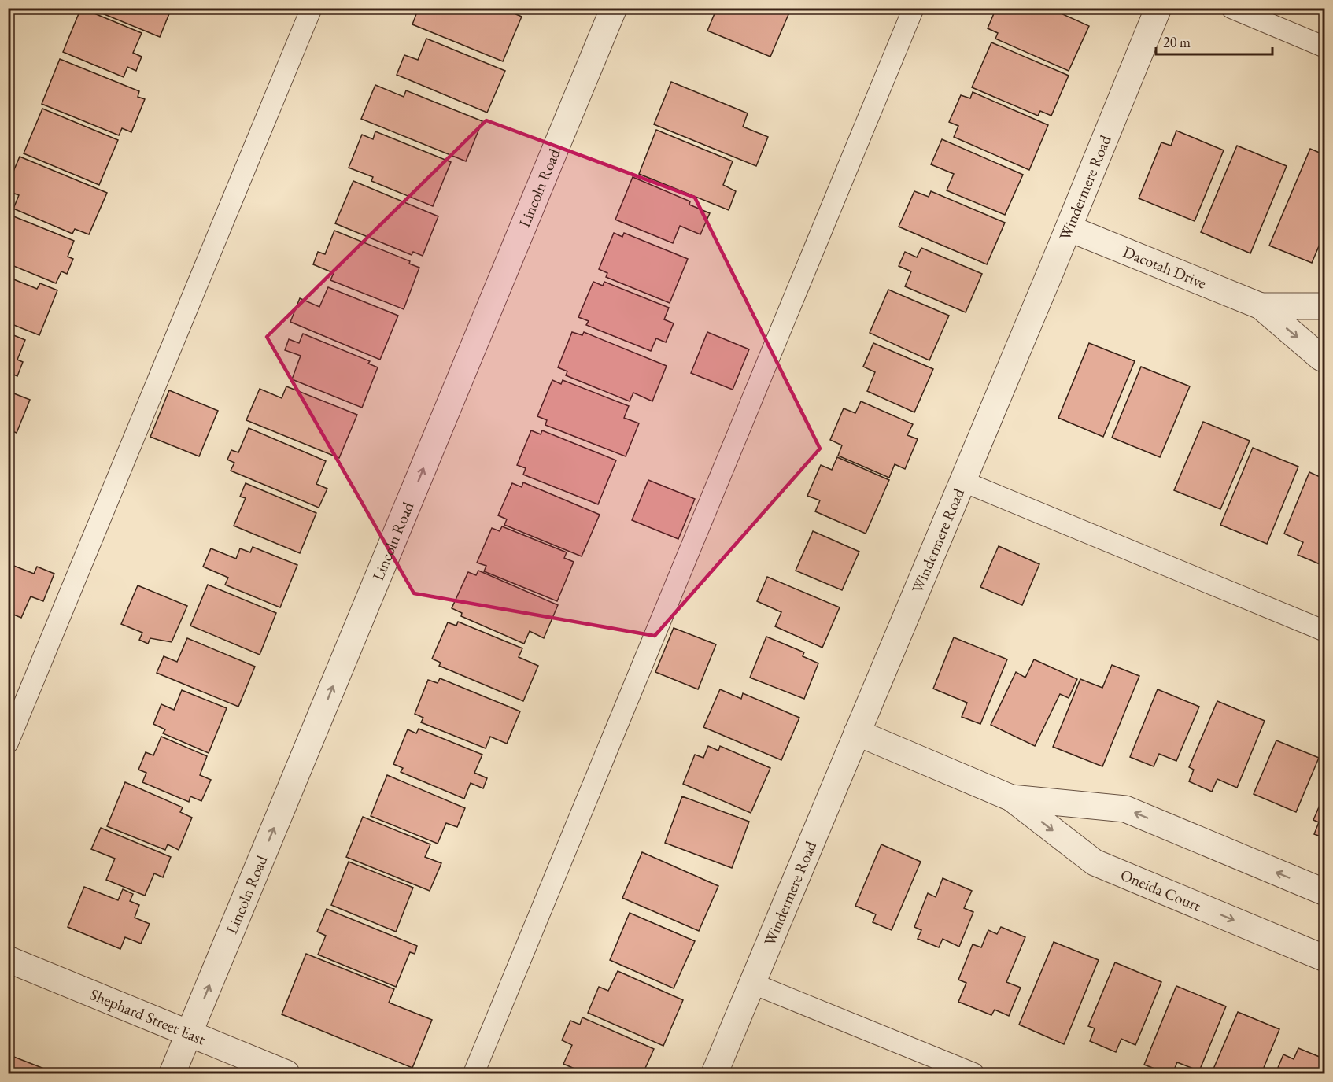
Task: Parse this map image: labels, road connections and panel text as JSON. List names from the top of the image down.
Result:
{
  "streets": {
    "street": [
      "Lincoln Road",
      "Windermere Road",
      "Dacotah Drive",
      "Oneida Court",
      "Shephard Street East"
    ]
  },
  "crossings": [
    ["Lincoln Road", "Shephard Street East"],
    ["Windermere Road", "Dacotah Drive"],
    ["Windermere Road", "Oneida Court"]
  ],
  "one_way": ["Lincoln Road"],
  "scale_bar": "20 m"
}
